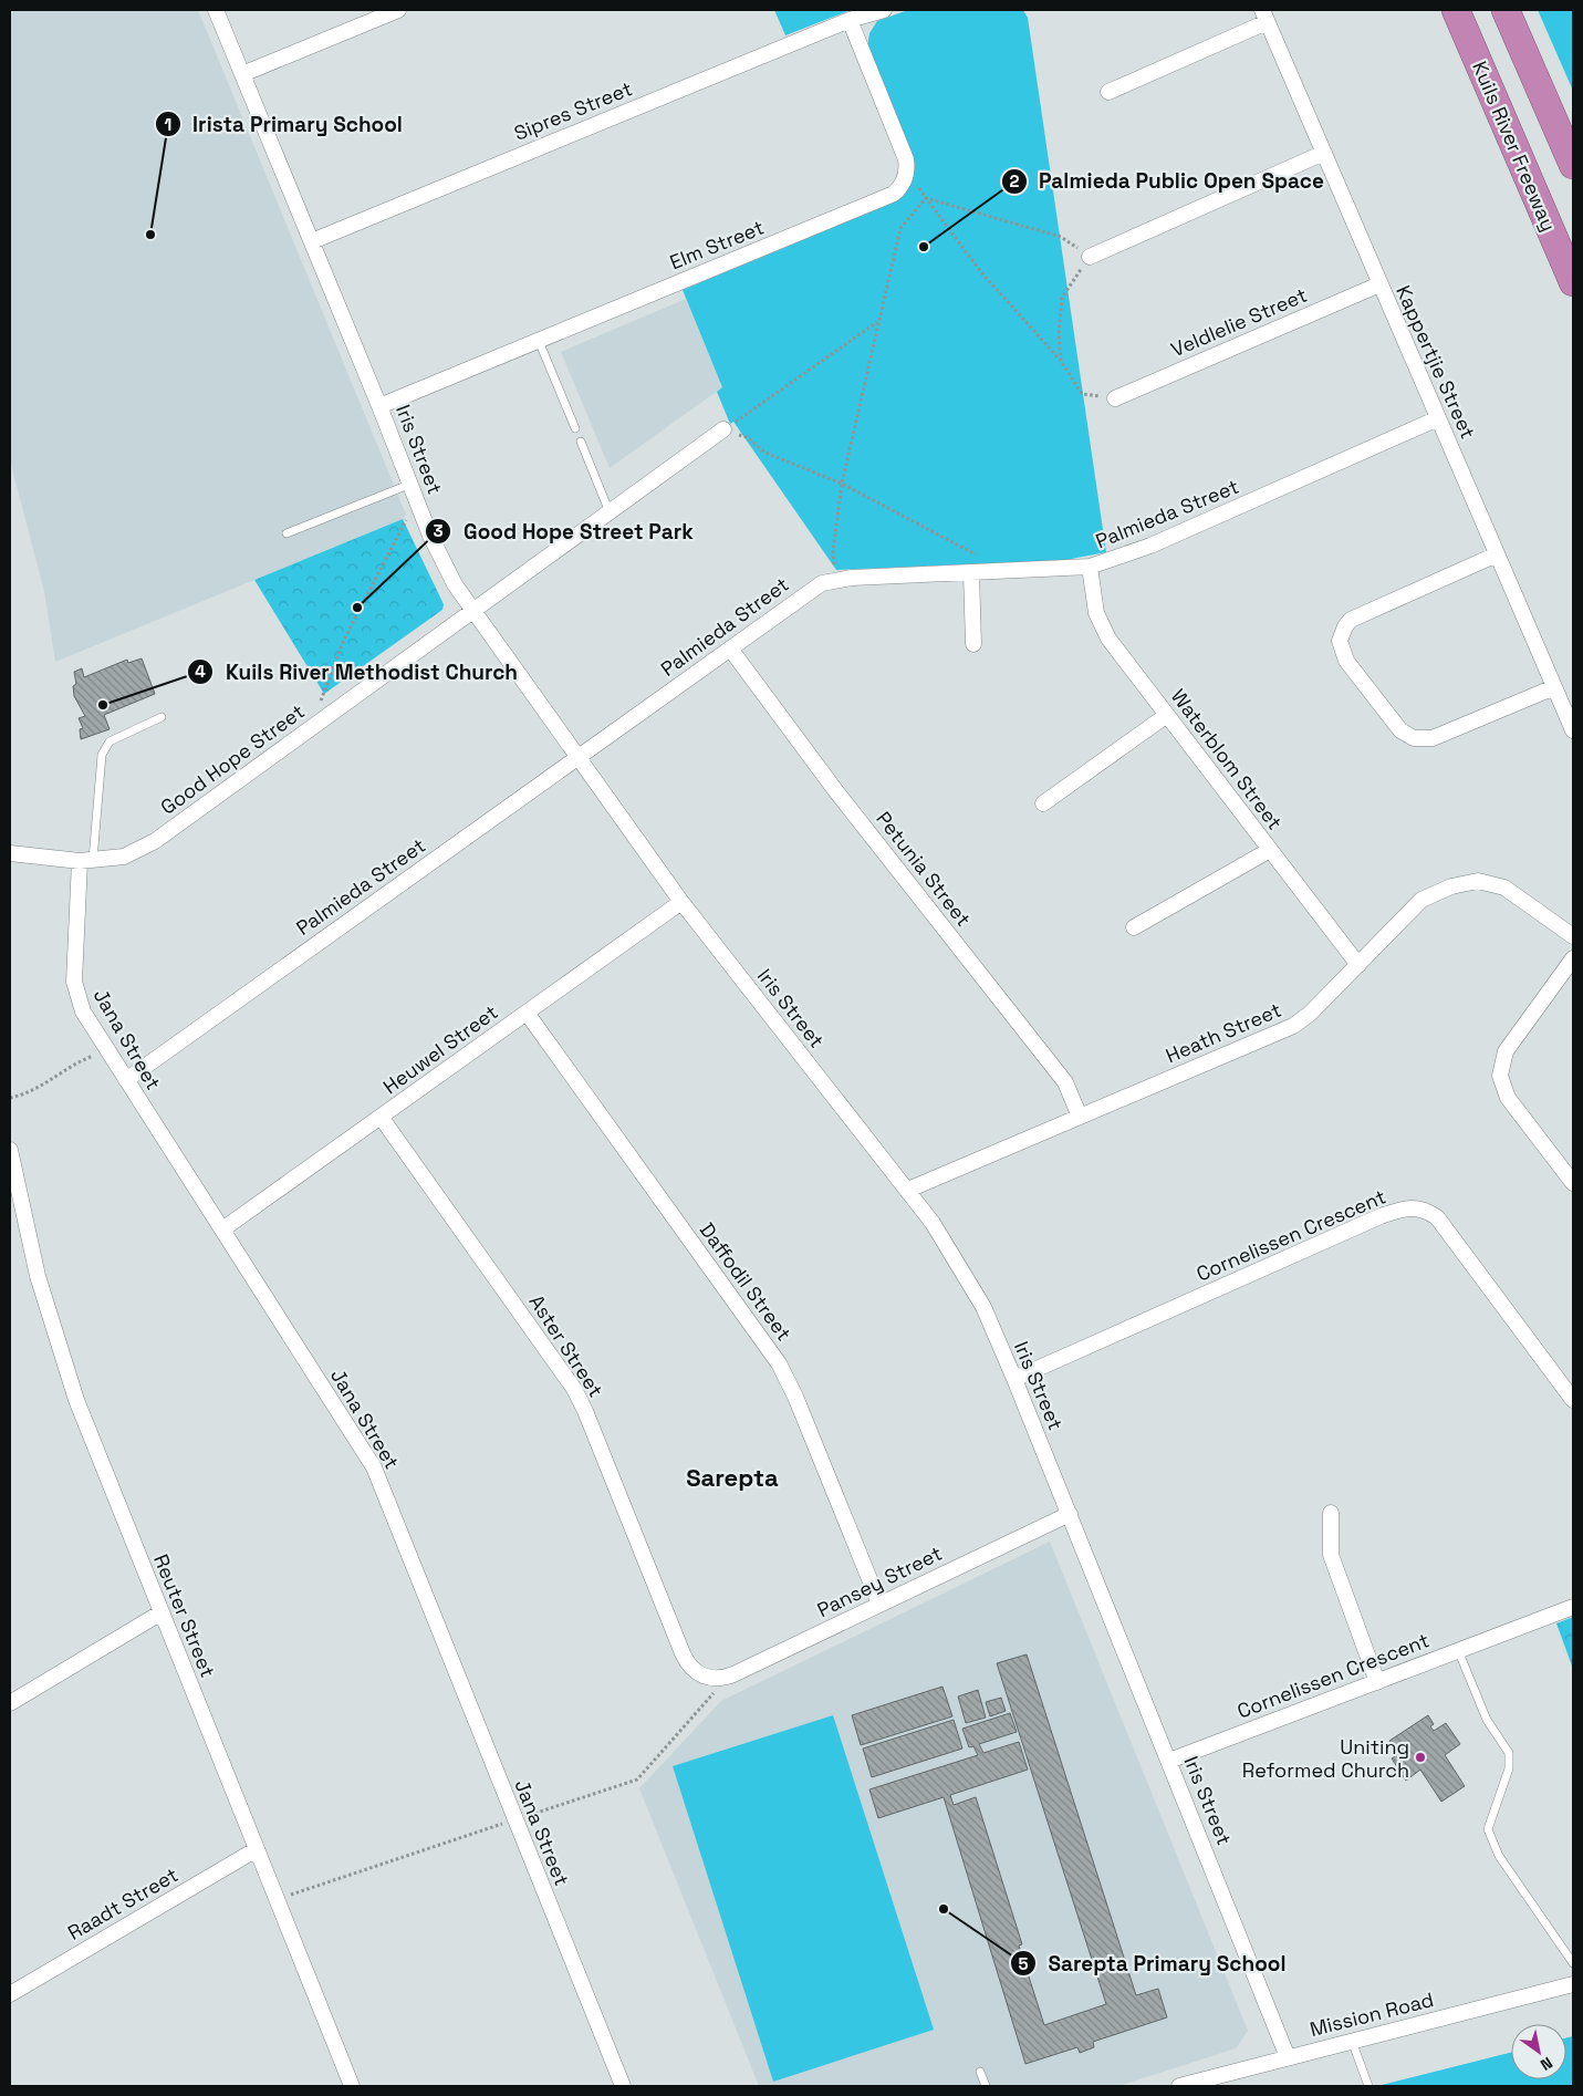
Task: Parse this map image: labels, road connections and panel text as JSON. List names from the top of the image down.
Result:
{
  "streets": {
    "highway": ["Kuils River Freeway"],
    "street": [
      "Sipres Street",
      "Elm Street",
      "Veldlelie Street",
      "Kappertjie Street",
      "Iris Street",
      "Palmieda Street",
      "Good Hope Street",
      "Waterblom Street",
      "Petunia Street",
      "Heath Street",
      "Jana Street",
      "Heuwel Street",
      "Cornelissen Crescent",
      "Daffodil Street",
      "Aster Street",
      "Pansey Street",
      "Reuter Street",
      "Raadt Street",
      "Mission Road"
    ]
  },
  "crossings": [
    ["Sipres Street", "Iris Street"],
    ["Elm Street", "Iris Street"],
    ["Veldlelie Street", "Kappertjie Street"],
    ["Kappertjie Street", "Palmieda Street"],
    ["Iris Street", "Palmieda Street"],
    ["Iris Street", "Good Hope Street"],
    ["Iris Street", "Heath Street"],
    ["Iris Street", "Heuwel Street"],
    ["Iris Street", "Cornelissen Crescent"],
    ["Iris Street", "Pansey Street"],
    ["Iris Street", "Mission Road"],
    ["Palmieda Street", "Waterblom Street"],
    ["Palmieda Street", "Petunia Street"],
    ["Palmieda Street", "Jana Street"],
    ["Good Hope Street", "Jana Street"],
    ["Waterblom Street", "Heath Street"],
    ["Petunia Street", "Heath Street"],
    ["Jana Street", "Heuwel Street"],
    ["Heuwel Street", "Daffodil Street"],
    ["Heuwel Street", "Aster Street"],
    ["Daffodil Street", "Pansey Street"],
    ["Aster Street", "Pansey Street"],
    ["Reuter Street", "Raadt Street"]
  ],
  "districts": ["Sarepta"],
  "places": [
    "Irista Primary School",
    "Palmieda Public Open Space",
    "Good Hope Street Park",
    "Kuils River Methodist Church",
    "Uniting Reformed Church",
    "Sarepta Primary School"
  ],
  "north": "bottom right"
}
